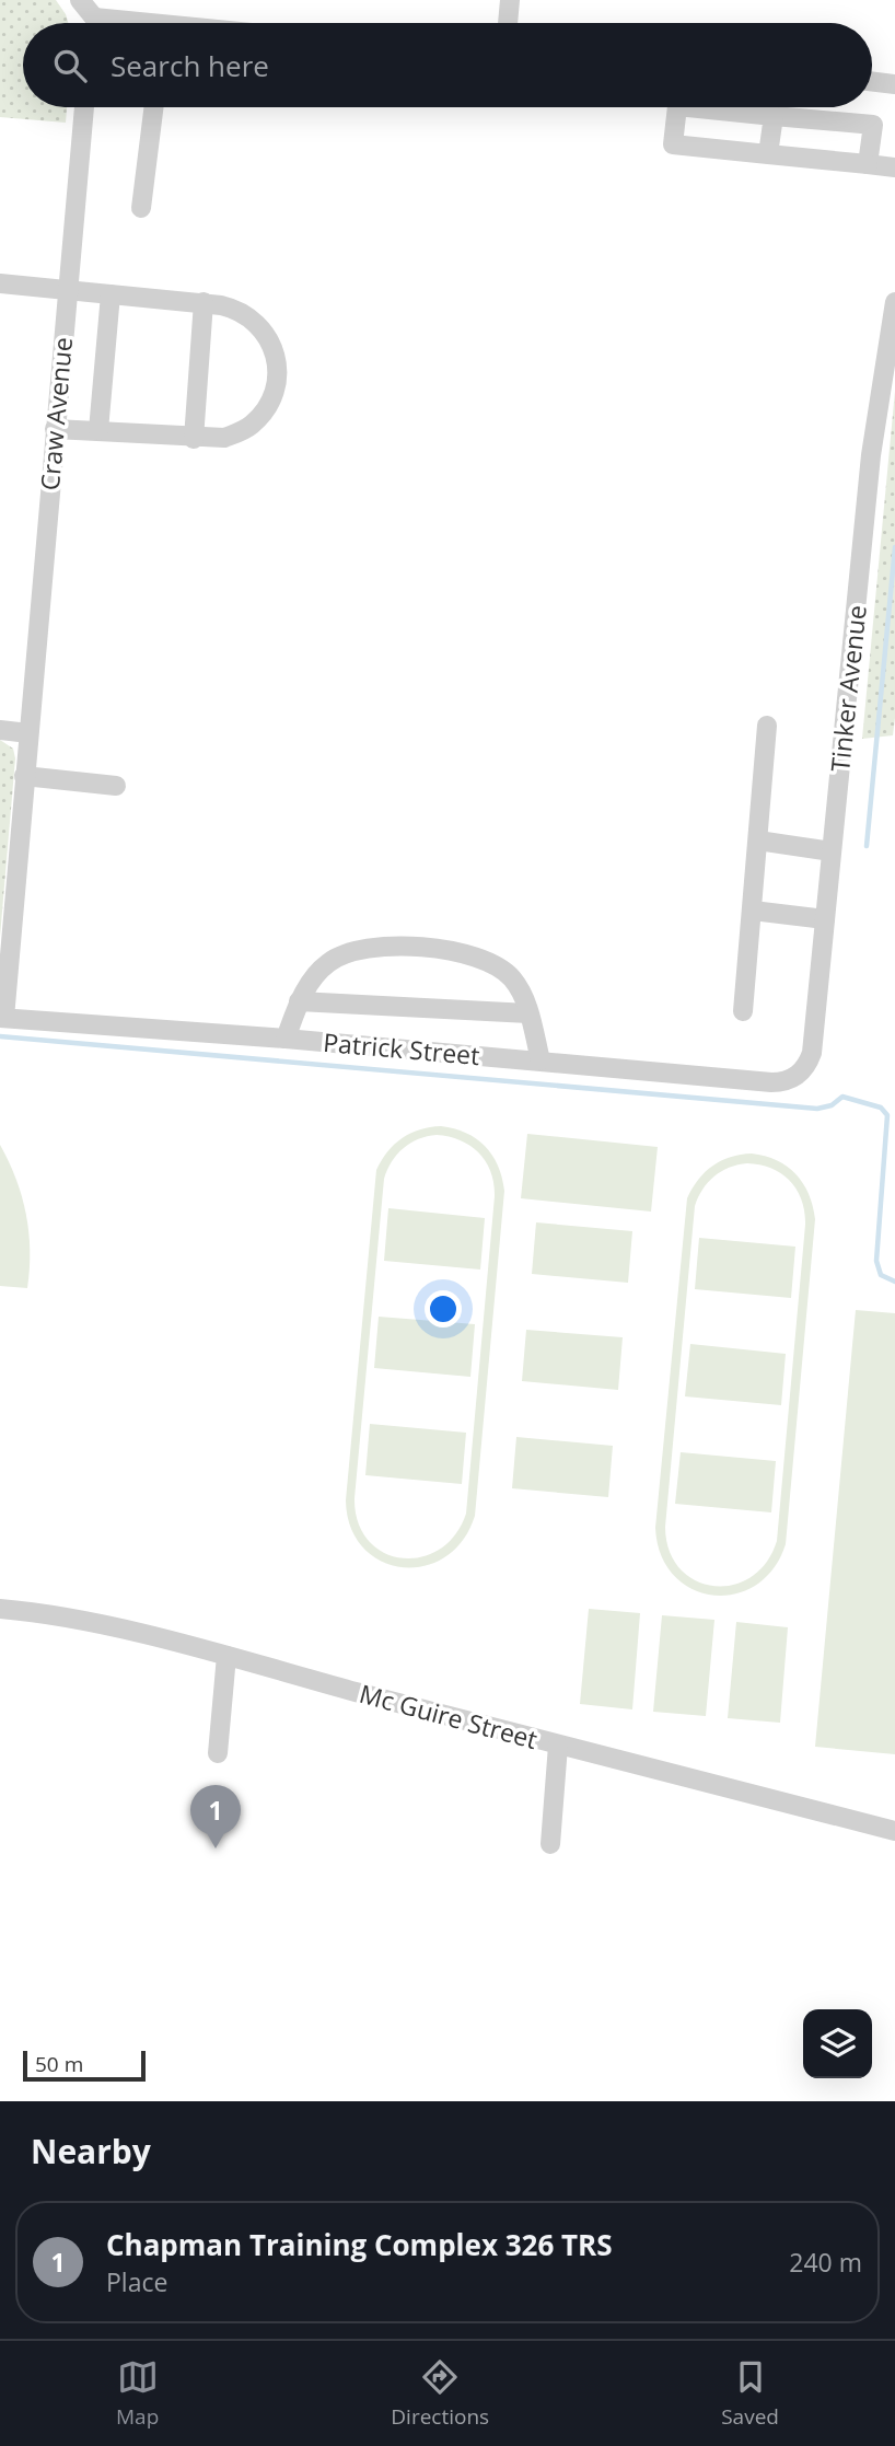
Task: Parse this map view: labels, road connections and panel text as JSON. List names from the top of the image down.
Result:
{
  "streets": {
    "street": [
      "Craw Avenue",
      "Tinker Avenue",
      "Patrick Street",
      "Mc Guire Street"
    ]
  },
  "crossings": [
    ["Craw Avenue", "Patrick Street"],
    ["Tinker Avenue", "Patrick Street"]
  ],
  "scale_bar": "50 m",
  "page": {
    "search": "Search here",
    "pins": "1",
    "scale": "50 m",
    "heading": "Nearby",
    "list": [
      {
        "mark": "1",
        "name": "Chapman Training Complex 326 TRS",
        "note": "Place",
        "value": "240 m"
      }
    ],
    "nav": ["Map", "Directions", "Saved"]
  }
}
